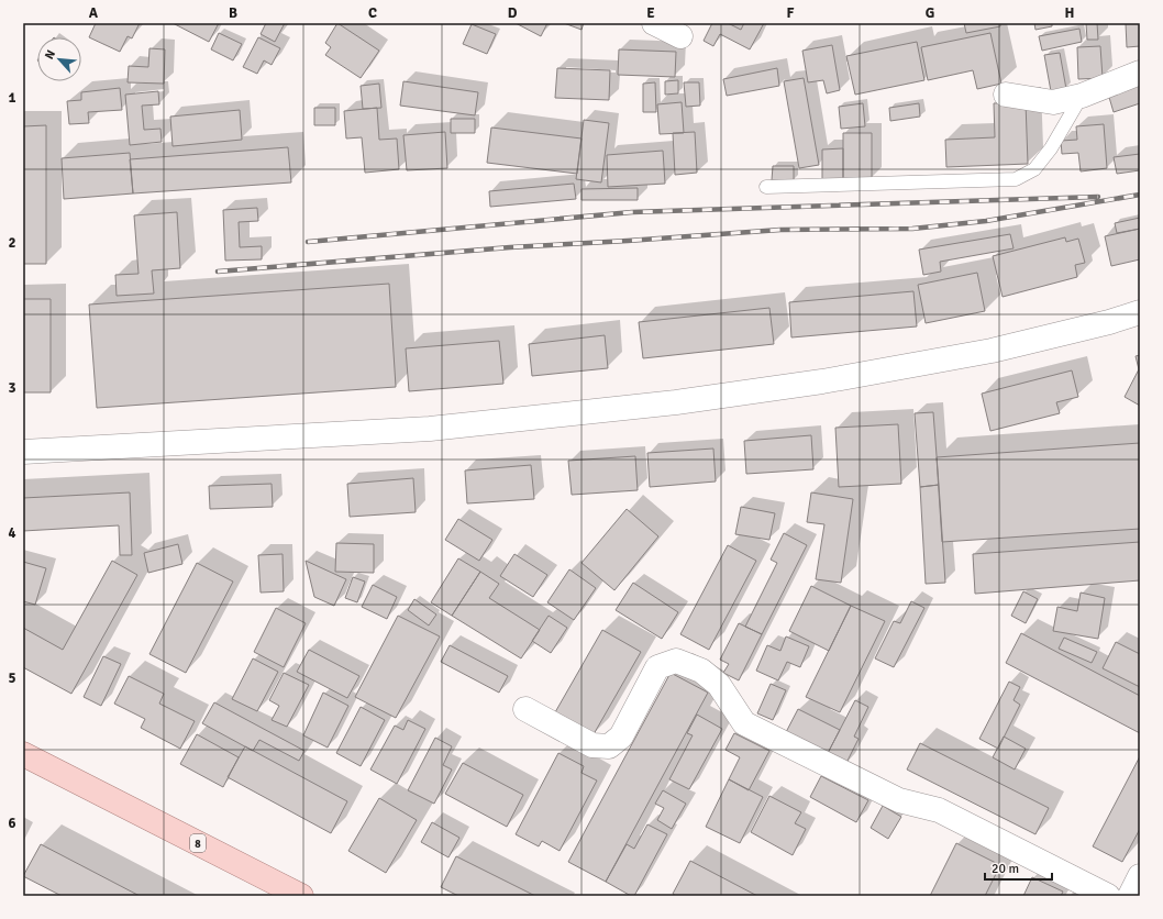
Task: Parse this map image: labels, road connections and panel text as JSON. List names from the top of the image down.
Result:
{
  "streets": {
    "main road": ["8"]
  },
  "scale_bar": "20 m",
  "north": "top left",
  "grid": {
    "columns": [
      "A",
      "B",
      "C",
      "D",
      "E",
      "F",
      "G",
      "H"
    ],
    "rows": [
      "1",
      "2",
      "3",
      "4",
      "5",
      "6"
    ]
  }
}
